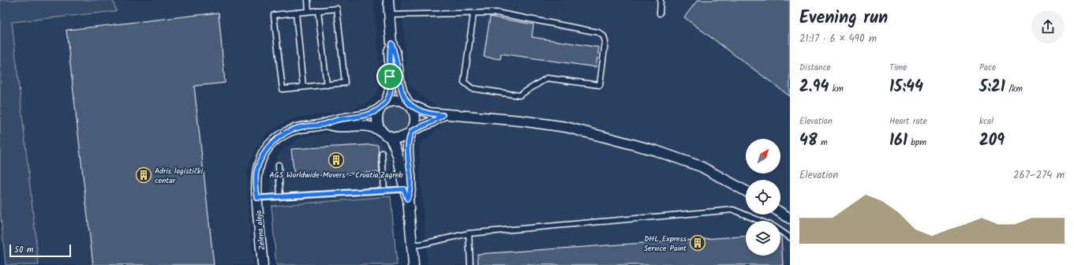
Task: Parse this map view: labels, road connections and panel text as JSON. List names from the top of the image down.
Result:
{
  "streets": {
    "street": ["Zelena aleja"]
  },
  "places": {
    "building": ["AGS Worldwide Movers - Croatia,Zagreb", "Adris logistički centar", "DHL Express Service Point"]
  },
  "scale_bar": "50 m",
  "north": "top right",
  "page": {
    "heading": ["Evening run", "21:17 · 6 × 490 m"],
    "stats": [
      ["Distance", "2.94 km"],
      ["Time", "15:44"],
      ["Pace", "5:21 /km"],
      ["Elevation", "48 m"],
      ["Heart rate", "161 bpm"],
      ["kcal", "209"]
    ],
    "chart": ["Elevation", "267–274 m"],
    "scale": "50 m"
  }
}
